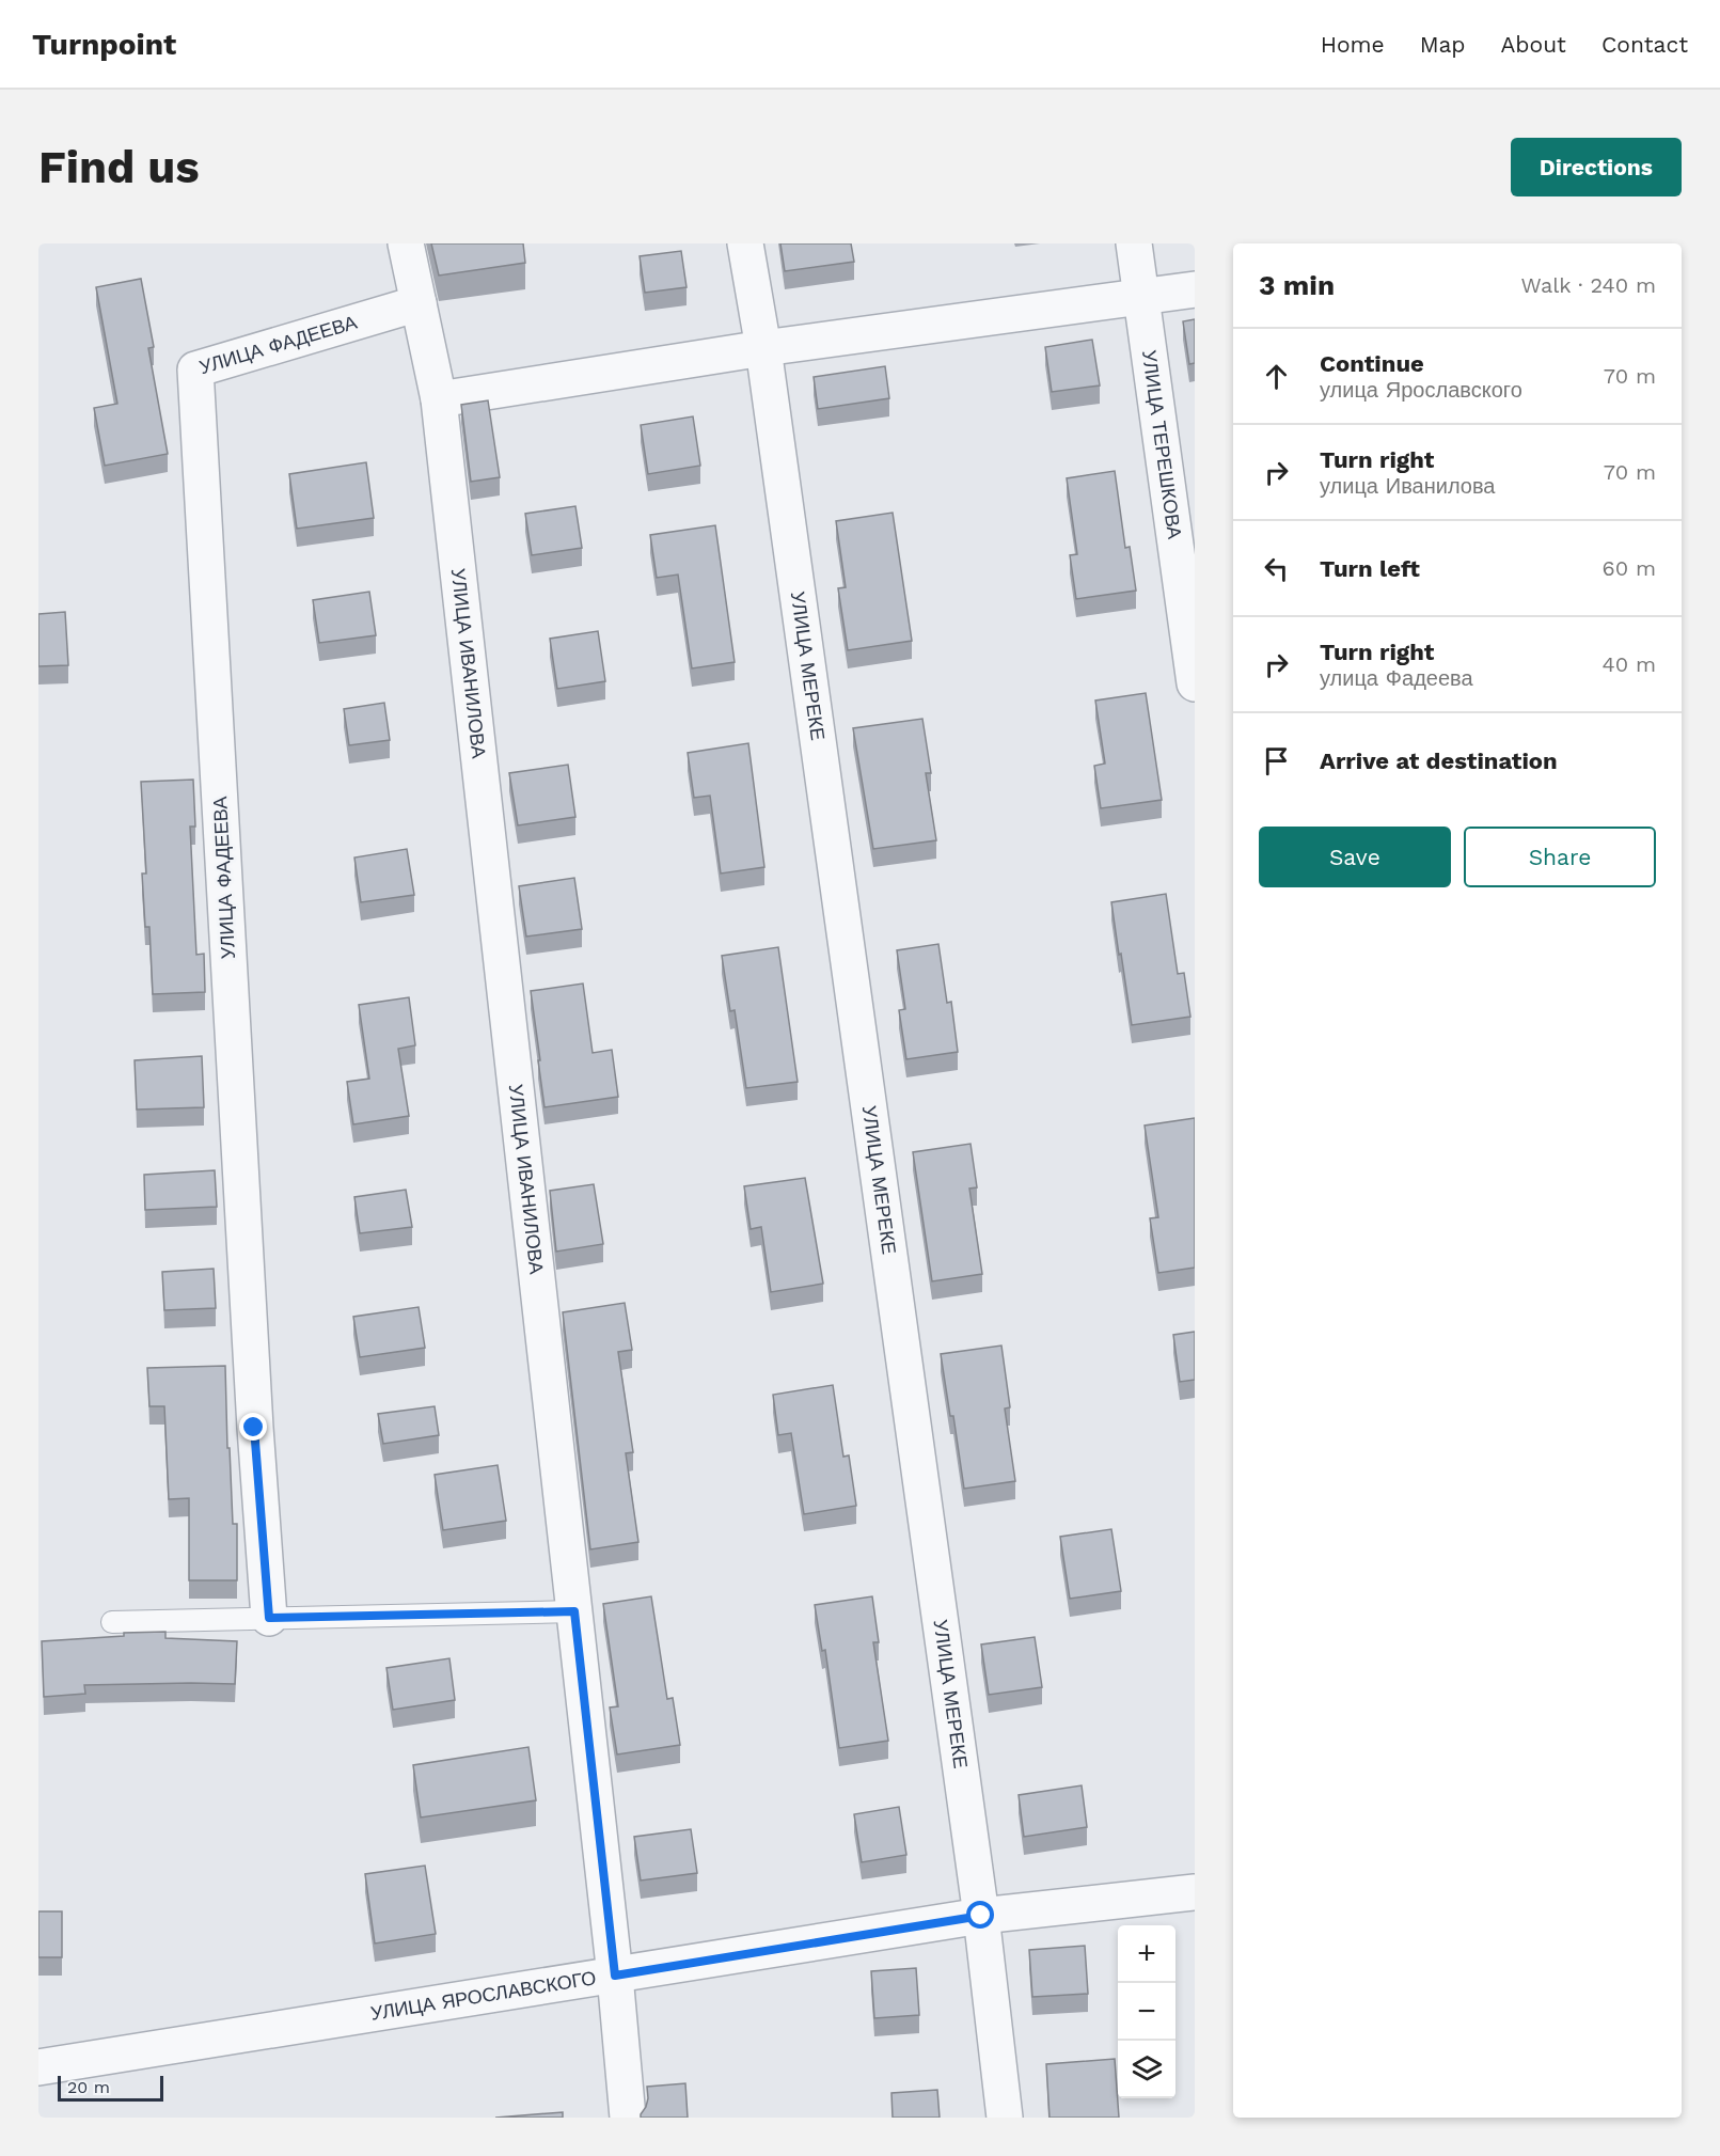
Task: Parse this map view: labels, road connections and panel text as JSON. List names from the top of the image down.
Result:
{
  "streets": {
    "street": [
      "УЛИЦА ФАДЕЕВА",
      "УЛИЦА ТЕРЕШКОВА",
      "УЛИЦА ИВАНИЛОВА",
      "УЛИЦА МЕРЕКЕ",
      "УЛИЦА ЯРОСЛАВСКОГО"
    ]
  },
  "crossings": [
    ["УЛИЦА ФАДЕЕВА", "УЛИЦА ИВАНИЛОВА"],
    ["УЛИЦА ИВАНИЛОВА", "УЛИЦА ЯРОСЛАВСКОГО"],
    ["УЛИЦА МЕРЕКЕ", "УЛИЦА ЯРОСЛАВСКОГО"]
  ],
  "scale_bar": "20 m",
  "page": {
    "header": "Turnpoint",
    "nav": [
      "Home",
      "Map",
      "About",
      "Contact"
    ],
    "buttons": [
      "Directions",
      ["Save", "Share"]
    ],
    "title": "Find us",
    "heading": ["3 min", "Walk · 240 m"],
    "list": [
      ["Continue", "улица Ярославского", "70 m"],
      ["Turn right", "улица Иванилова", "70 m"],
      ["Turn left", "60 m"],
      ["Turn right", "улица Фадеева", "40 m"],
      "Arrive at destination"
    ],
    "map_buttons": ["+", "−"],
    "scale": "20 m"
  }
}
